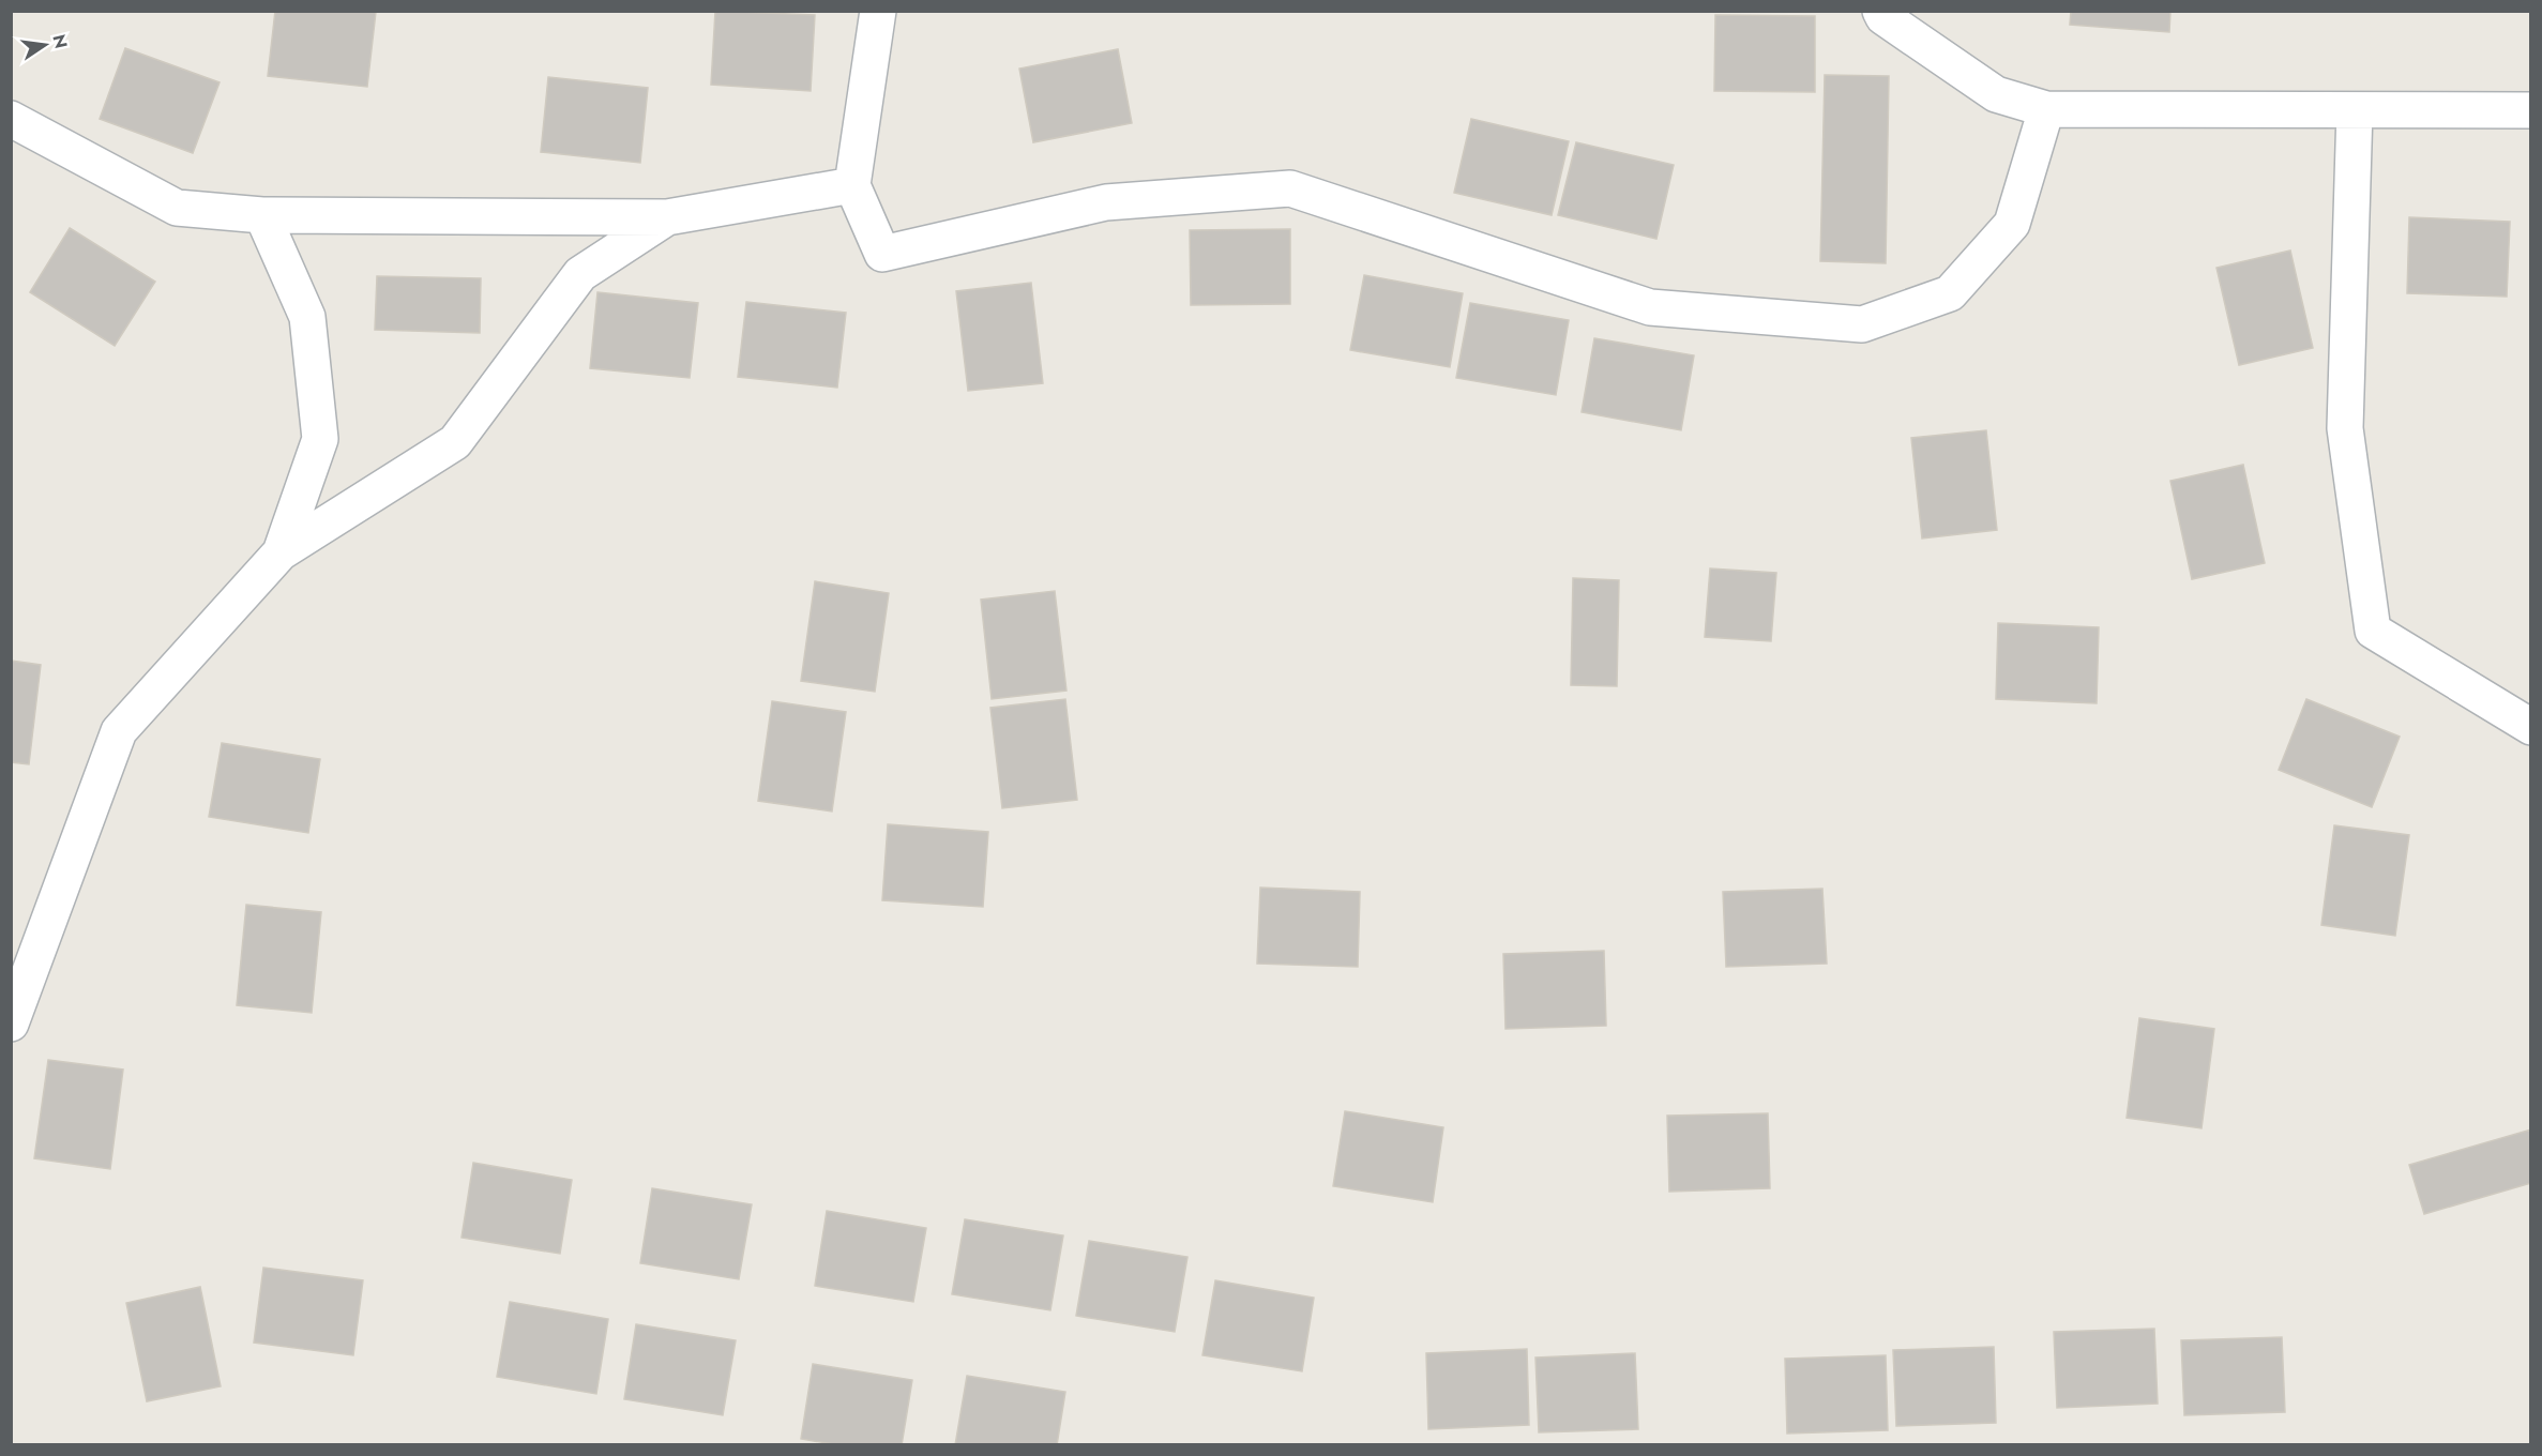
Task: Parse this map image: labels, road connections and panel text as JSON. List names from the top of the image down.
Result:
{
  "north": "right"
}
